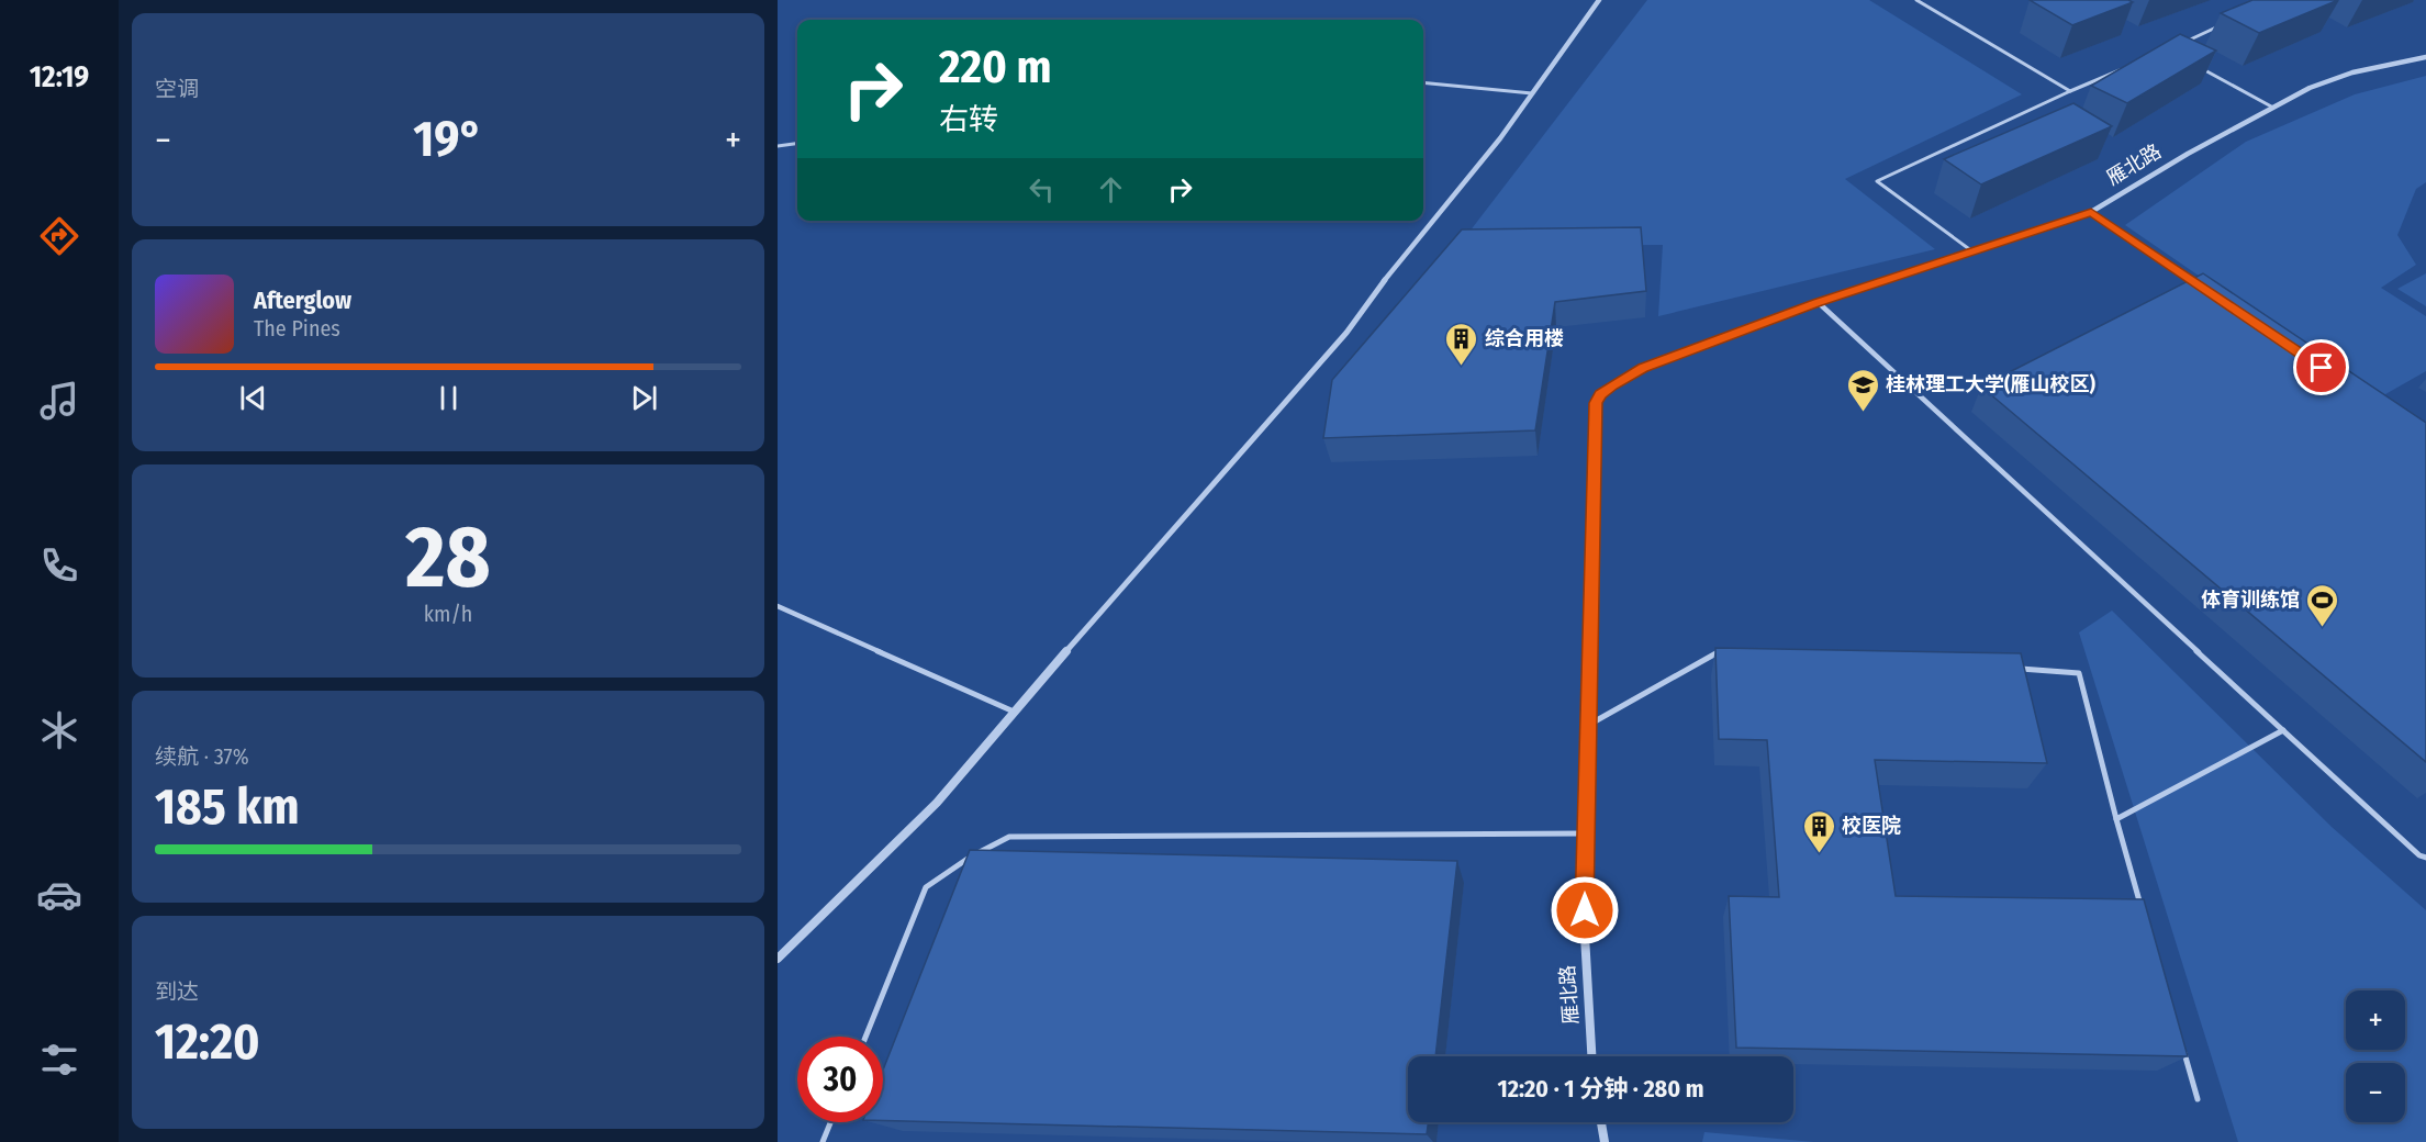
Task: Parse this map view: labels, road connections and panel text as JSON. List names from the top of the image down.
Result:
{
  "streets": {
    "street": ["雁北路"]
  },
  "places": {
    "building": ["综合用楼", "校医院"],
    "school or university": ["桂林理工大学(雁山校区)"],
    "sports": ["体育训练馆"]
  },
  "page": {
    "tabs": "12:19",
    "tile": [
      "空调",
      ["28", "km/h"],
      ["续航 · 37%", "185 km"],
      ["到达", "12:20"]
    ],
    "turn": ["220 m", "右转"],
    "heat": ["−", "19°", "+"],
    "song": ["Afterglow", "The Pines"],
    "map_buttons": ["+", "−"],
    "limit": "30",
    "trip": "12:20 · 1 分钟 · 280 m"
  }
}
